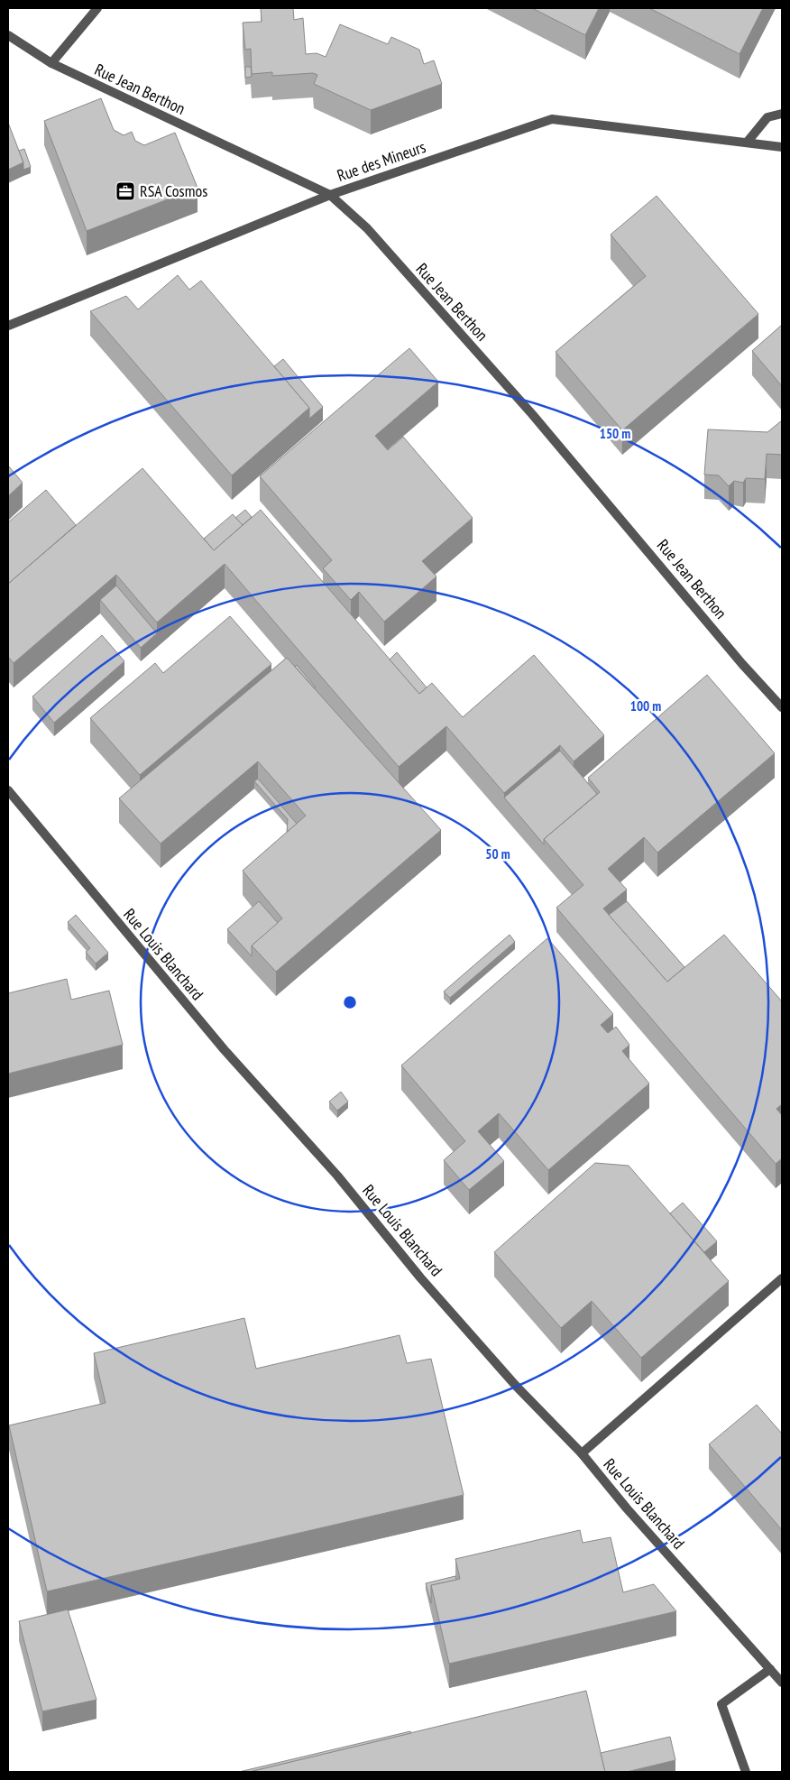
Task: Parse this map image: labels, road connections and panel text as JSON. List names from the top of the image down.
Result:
{
  "streets": {
    "street": ["Rue Jean Berthon", "Rue des Mineurs", "Rue Louis Blanchard"]
  },
  "crossings": [
    ["Rue Jean Berthon", "Rue des Mineurs"]
  ],
  "places": {
    "office": ["RSA Cosmos"]
  },
  "rings": ["150 m", "100 m", "50 m"]
}
